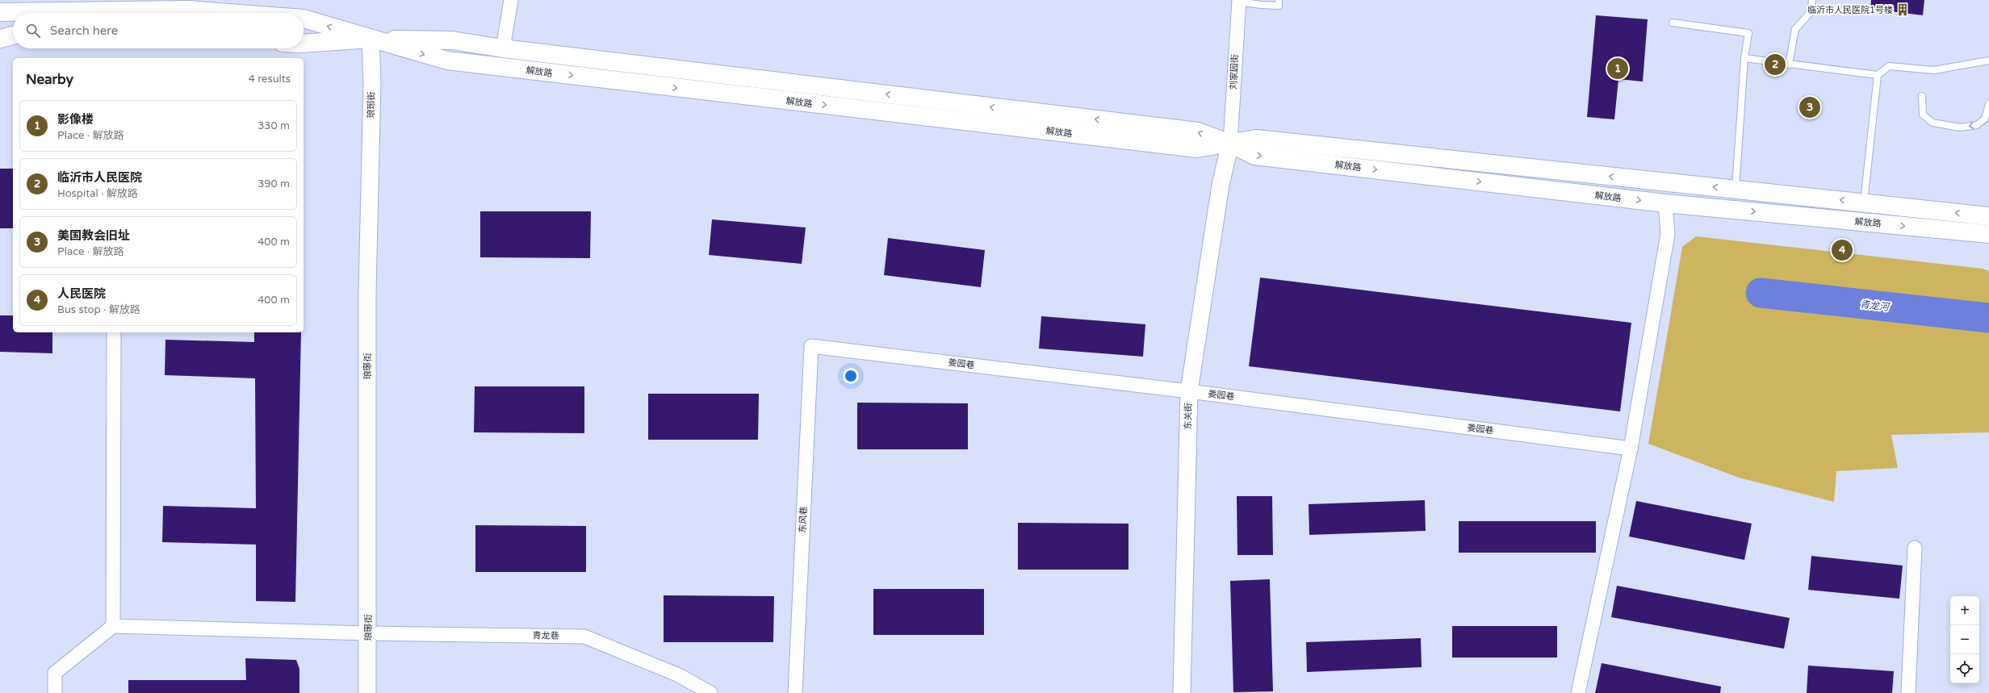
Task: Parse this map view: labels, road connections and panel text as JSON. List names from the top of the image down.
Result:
{
  "streets": {
    "main road": ["解放路"],
    "street": [
      "刘家园街",
      "琅琊街",
      "姜园巷",
      "东关街",
      "东风巷",
      "青龙巷"
    ]
  },
  "crossings": [
    ["解放路", "刘家园街"],
    ["解放路", "琅琊街"],
    ["解放路", "东关街"],
    ["刘家园街", "东关街"],
    ["琅琊街", "青龙巷"],
    ["姜园巷", "东关街"],
    ["姜园巷", "东风巷"]
  ],
  "water": ["青龙河"],
  "places": {
    "building": ["临沂市人民医院1号楼"]
  },
  "page": {
    "search": "Search here",
    "pins": [
      "2",
      "1",
      "3",
      "4"
    ],
    "heading": ["Nearby", "4 results"],
    "list": [
      {
        "mark": "1",
        "name": "影像楼",
        "note": "Place · 解放路",
        "value": "330 m"
      },
      {
        "mark": "2",
        "name": "临沂市人民医院",
        "note": "Hospital · 解放路",
        "value": "390 m"
      },
      {
        "mark": "3",
        "name": "美国教会旧址",
        "note": "Place · 解放路",
        "value": "400 m"
      },
      {
        "mark": "4",
        "name": "人民医院",
        "note": "Bus stop · 解放路",
        "value": "400 m"
      }
    ],
    "map_buttons": ["+", "−"]
  }
}
